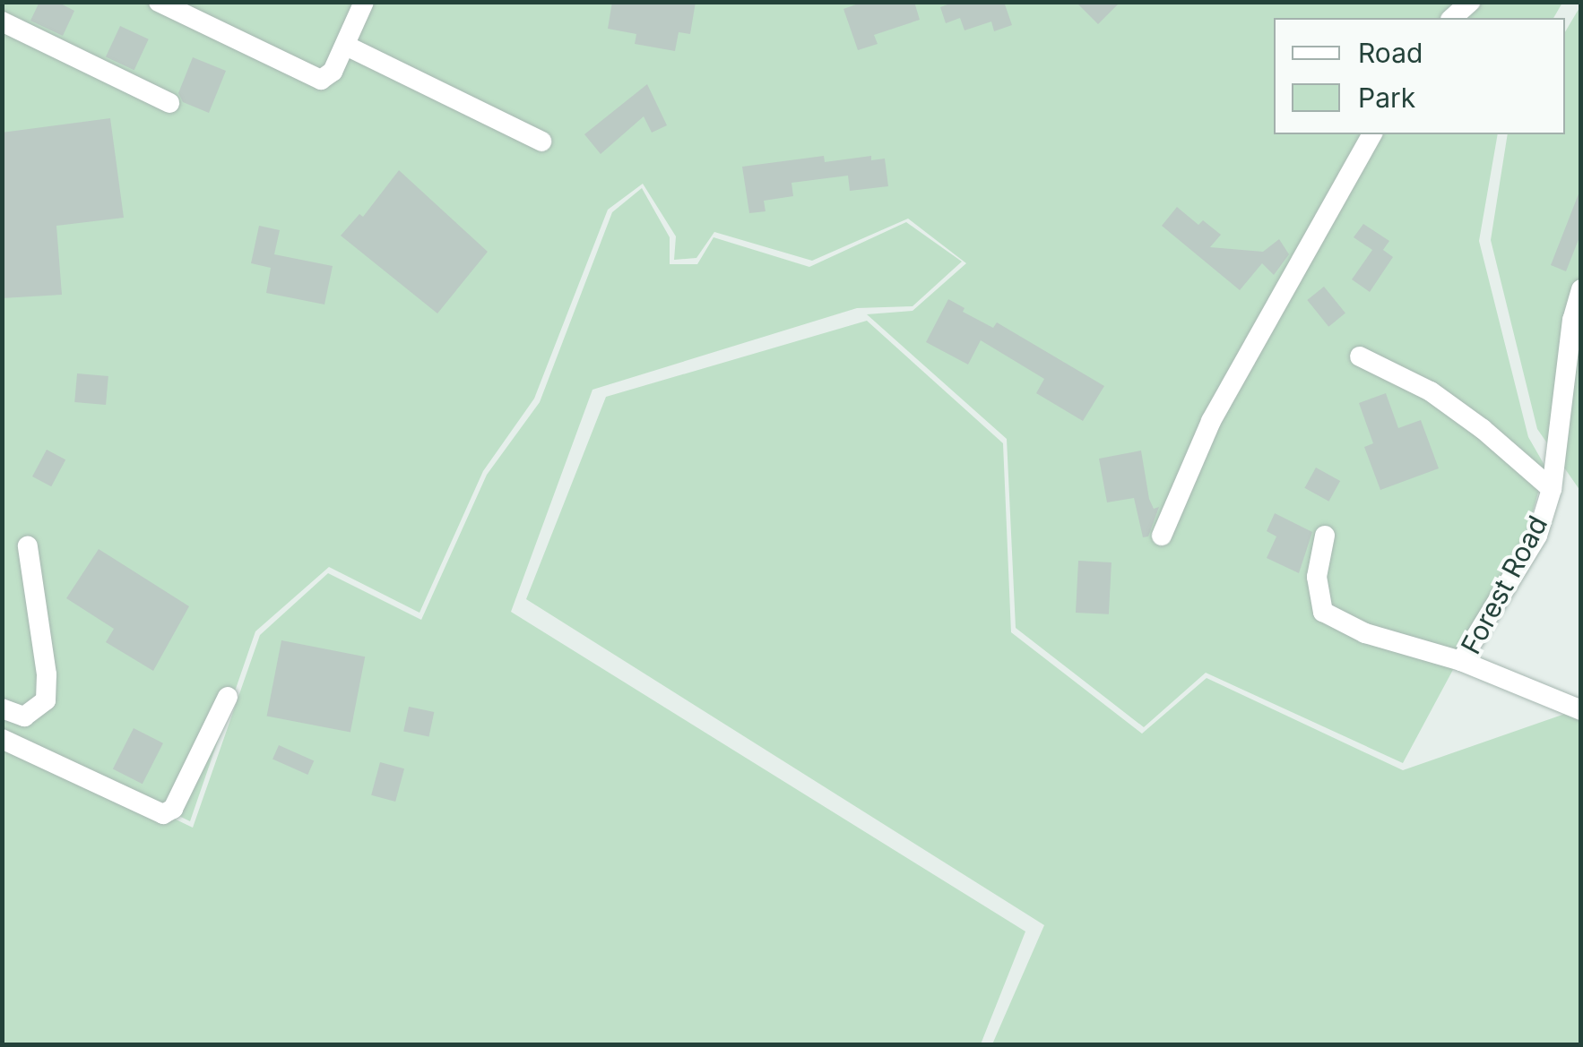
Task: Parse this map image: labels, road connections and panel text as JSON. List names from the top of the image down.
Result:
{
  "streets": {
    "street": ["Forest Road"]
  },
  "legend": ["Road", "Park"]
}
